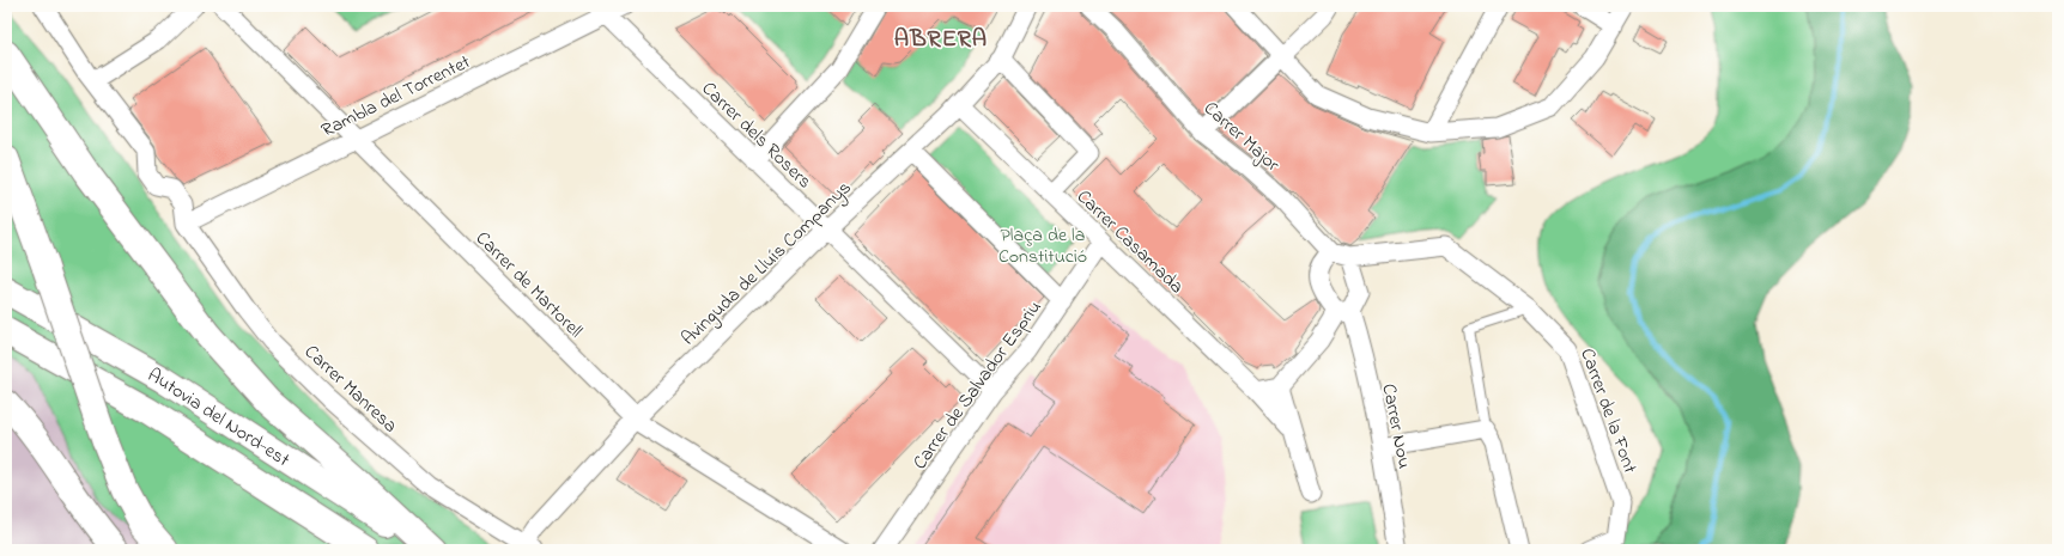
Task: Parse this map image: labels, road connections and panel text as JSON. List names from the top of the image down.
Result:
{
  "streets": {
    "highway": ["Autovia del Nord-est"],
    "street": [
      "Rambla del Torrentet",
      "Carrer dels Rosers",
      "Carrer Major",
      "Carrer Casamada",
      "Avinguda de Lluís Companys",
      "Carrer de Martorell",
      "Carrer de Salvador Espriu",
      "Carrer Manresa",
      "Carrer de la Font",
      "Carrer Nou"
    ]
  },
  "crossings": [
    ["Rambla del Torrentet", "Carrer dels Rosers"],
    ["Rambla del Torrentet", "Carrer de Martorell"],
    ["Rambla del Torrentet", "Carrer Manresa"],
    ["Carrer dels Rosers", "Avinguda de Lluís Companys"],
    ["Carrer dels Rosers", "Carrer de Salvador Espriu"],
    ["Carrer Major", "Carrer de la Font"],
    ["Carrer Major", "Carrer Nou"],
    ["Carrer Casamada", "Avinguda de Lluís Companys"],
    ["Carrer Casamada", "Carrer de Salvador Espriu"],
    ["Avinguda de Lluís Companys", "Carrer de Martorell"],
    ["Avinguda de Lluís Companys", "Carrer Manresa"],
    ["Carrer de la Font", "Carrer Nou"]
  ],
  "districts": ["ABRERA"],
  "parks": ["Plaça de la Constitució"]
}
